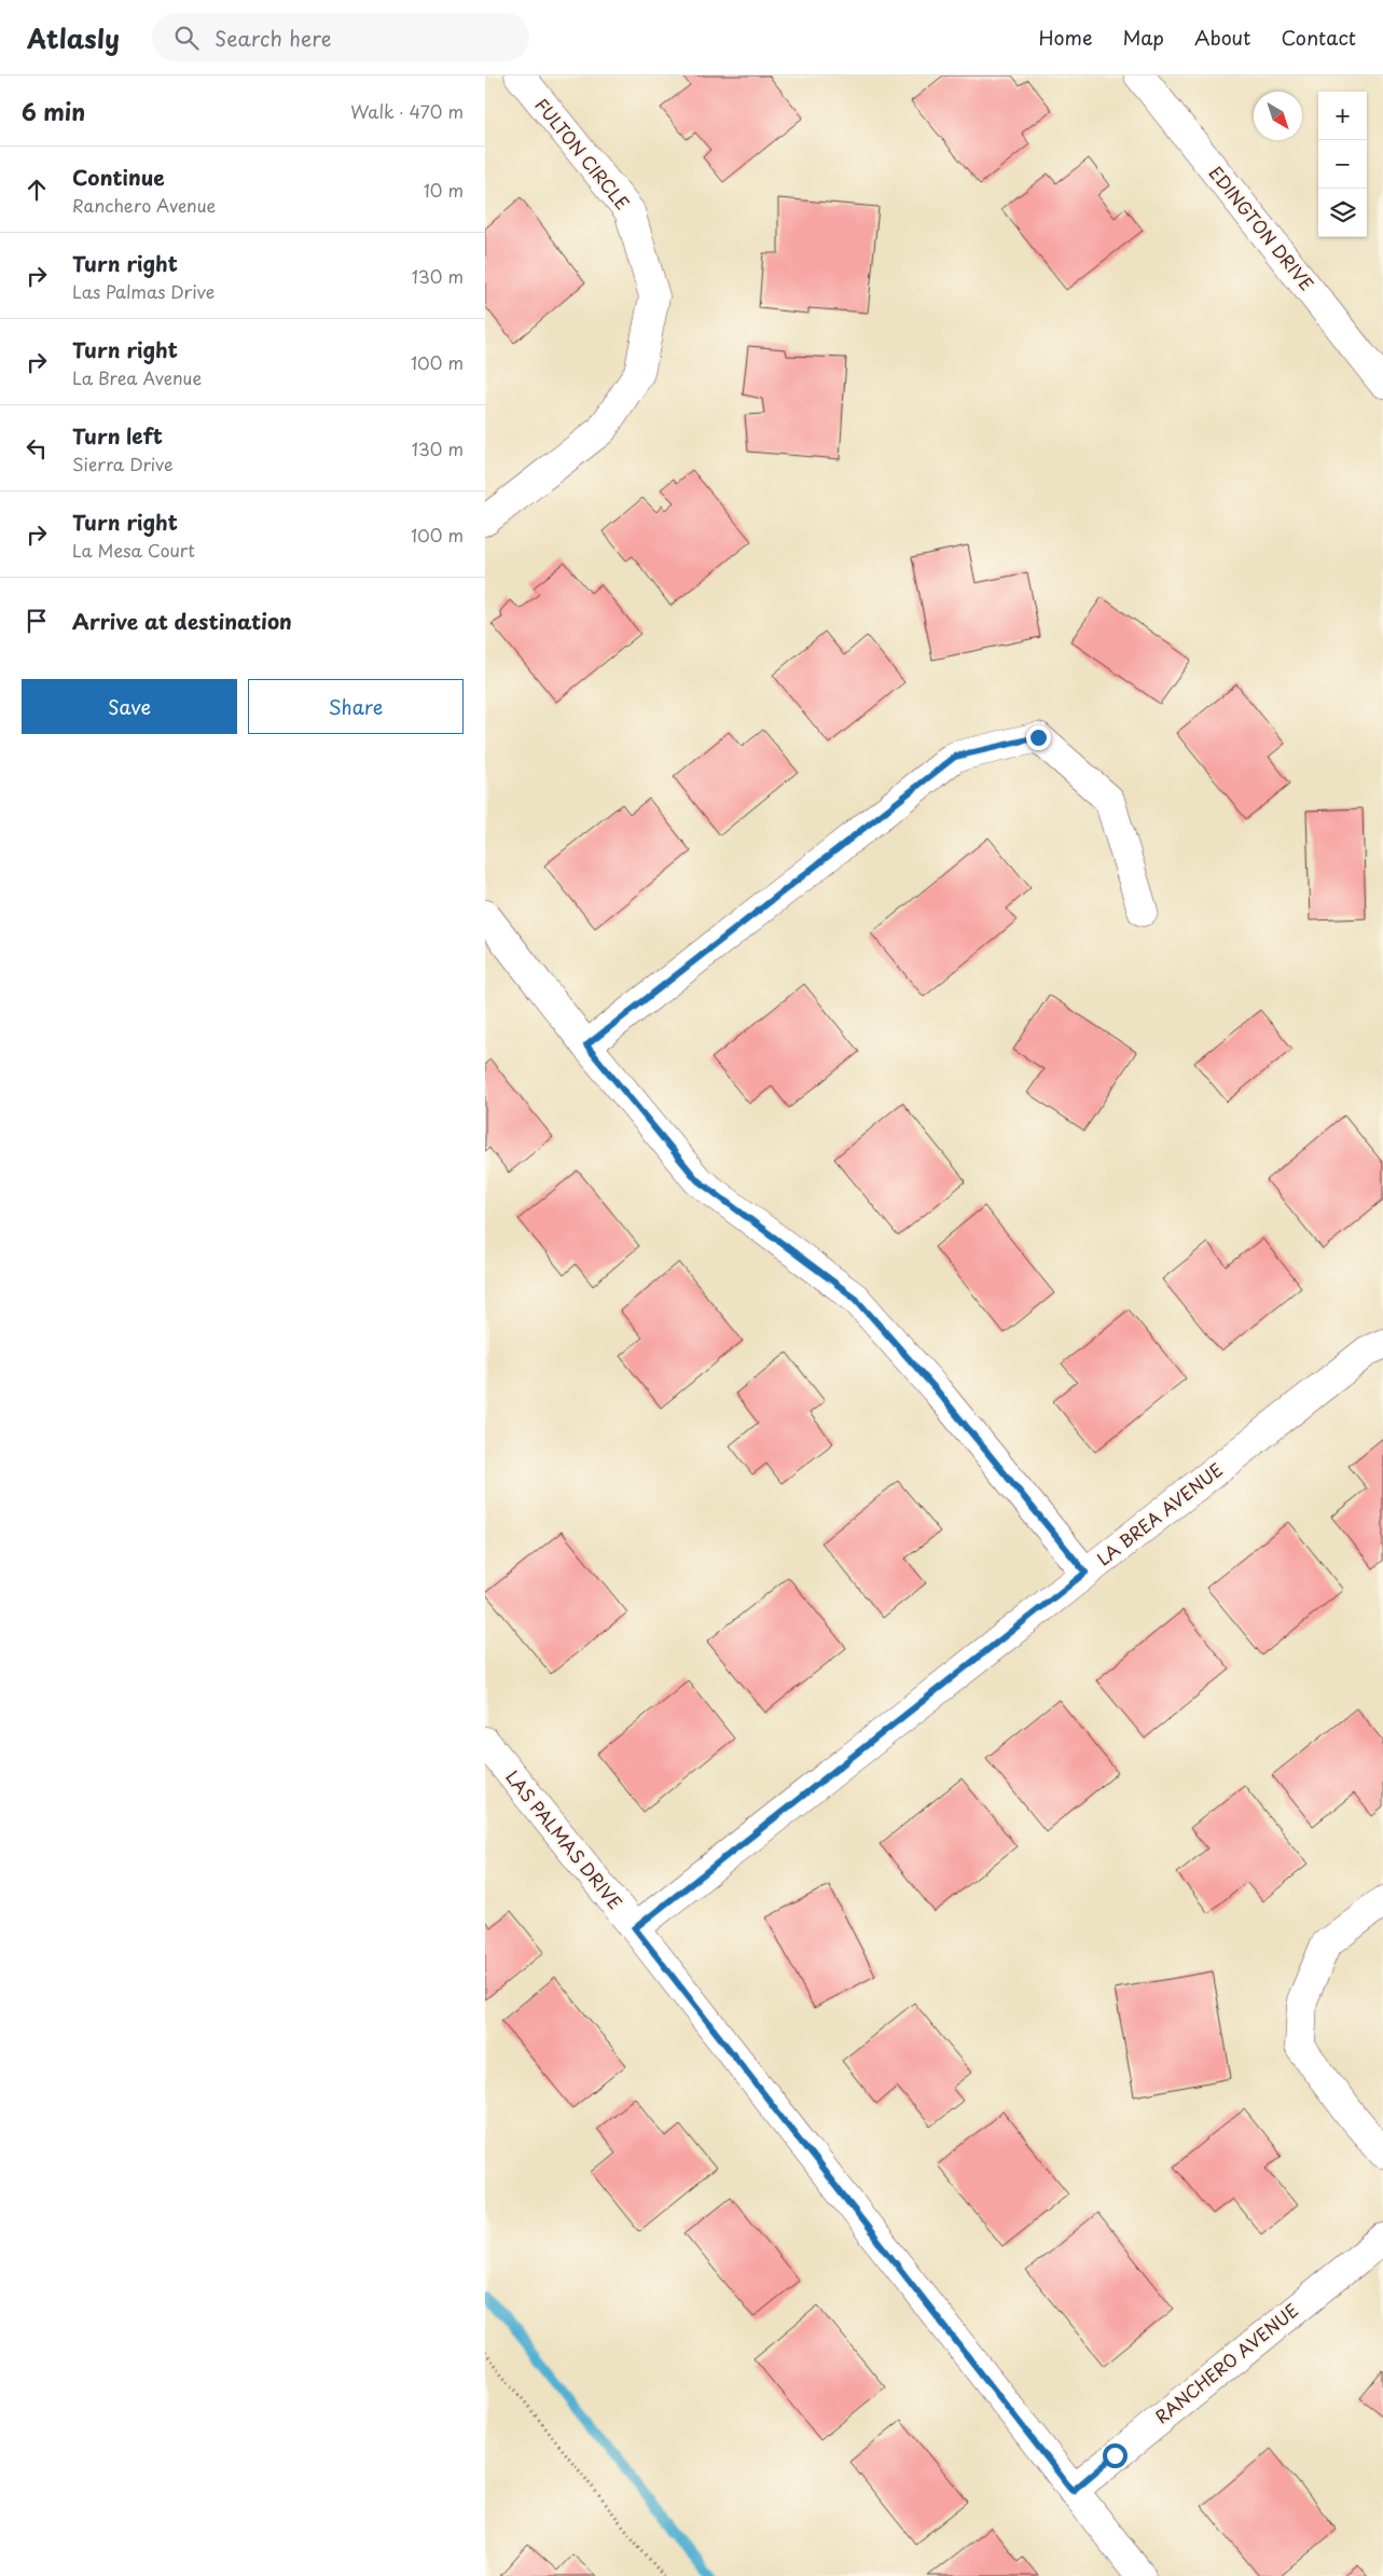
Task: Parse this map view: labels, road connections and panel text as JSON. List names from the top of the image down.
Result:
{
  "streets": {
    "street": [
      "FULTON CIRCLE",
      "EDINGTON DRIVE",
      "LA BREA AVENUE",
      "LAS PALMAS DRIVE",
      "RANCHERO AVENUE"
    ]
  },
  "crossings": [
    ["LA BREA AVENUE", "LAS PALMAS DRIVE"],
    ["LAS PALMAS DRIVE", "RANCHERO AVENUE"]
  ],
  "north": "bottom right",
  "page": {
    "header": "Atlasly",
    "search": "Search here",
    "nav": [
      "Home",
      "Map",
      "About",
      "Contact"
    ],
    "heading": ["6 min", "Walk · 470 m"],
    "map_buttons": ["+", "−"],
    "list": [
      ["Continue", "Ranchero Avenue", "10 m"],
      ["Turn right", "Las Palmas Drive", "130 m"],
      ["Turn right", "La Brea Avenue", "100 m"],
      ["Turn left", "Sierra Drive", "130 m"],
      ["Turn right", "La Mesa Court", "100 m"],
      "Arrive at destination"
    ],
    "buttons": ["Save", "Share"]
  }
}
